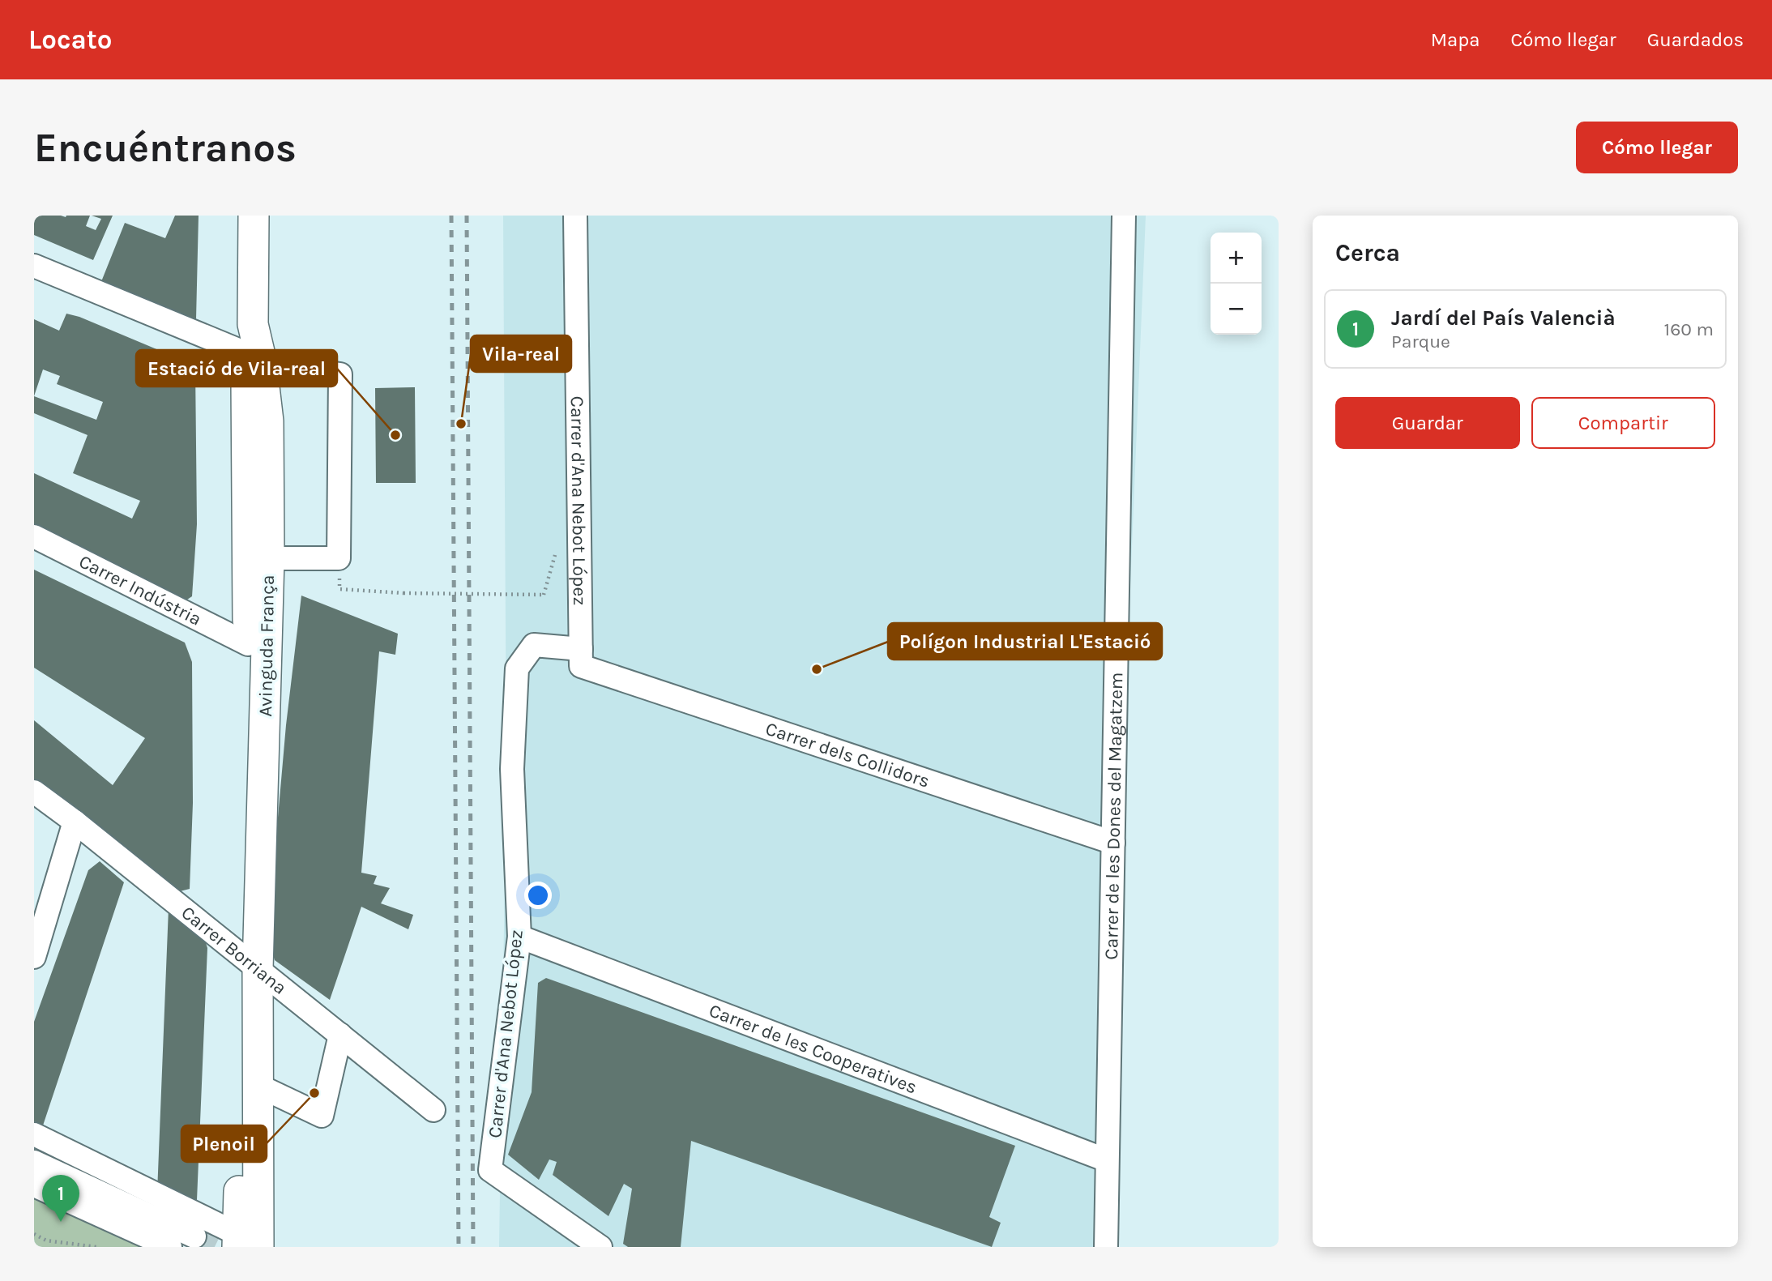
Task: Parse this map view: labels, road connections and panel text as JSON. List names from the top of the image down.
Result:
{
  "streets": {
    "main road": ["Avinguda França"],
    "street": [
      "Carrer d'Ana Nebot López",
      "Carrer Indústria",
      "Carrer dels Collidors",
      "Carrer de les Dones del Magatzem",
      "Carrer Borriana",
      "Carrer de les Cooperatives"
    ]
  },
  "crossings": [
    ["Carrer d'Ana Nebot López", "Carrer dels Collidors"],
    ["Carrer d'Ana Nebot López", "Carrer de les Cooperatives"],
    ["Carrer Indústria", "Avinguda França"],
    ["Avinguda França", "Carrer Borriana"],
    ["Carrer dels Collidors", "Carrer de les Dones del Magatzem"],
    ["Carrer de les Dones del Magatzem", "Carrer de les Cooperatives"]
  ],
  "places": [
    "Vila-real",
    "Estació de Vila-real",
    "Polígon Industrial L'Estació",
    "Plenoil"
  ],
  "page": {
    "header": "Locato",
    "nav": ["Mapa", "Cómo llegar", "Guardados"],
    "buttons": [
      "Cómo llegar",
      ["Guardar", "Compartir"]
    ],
    "title": "Encuéntranos",
    "heading": "Cerca",
    "map_buttons": ["+", "−"],
    "list": [
      {
        "mark": "1",
        "name": "Jardí del País Valencià",
        "note": "Parque",
        "value": "160 m"
      }
    ],
    "pins": "1"
  }
}
